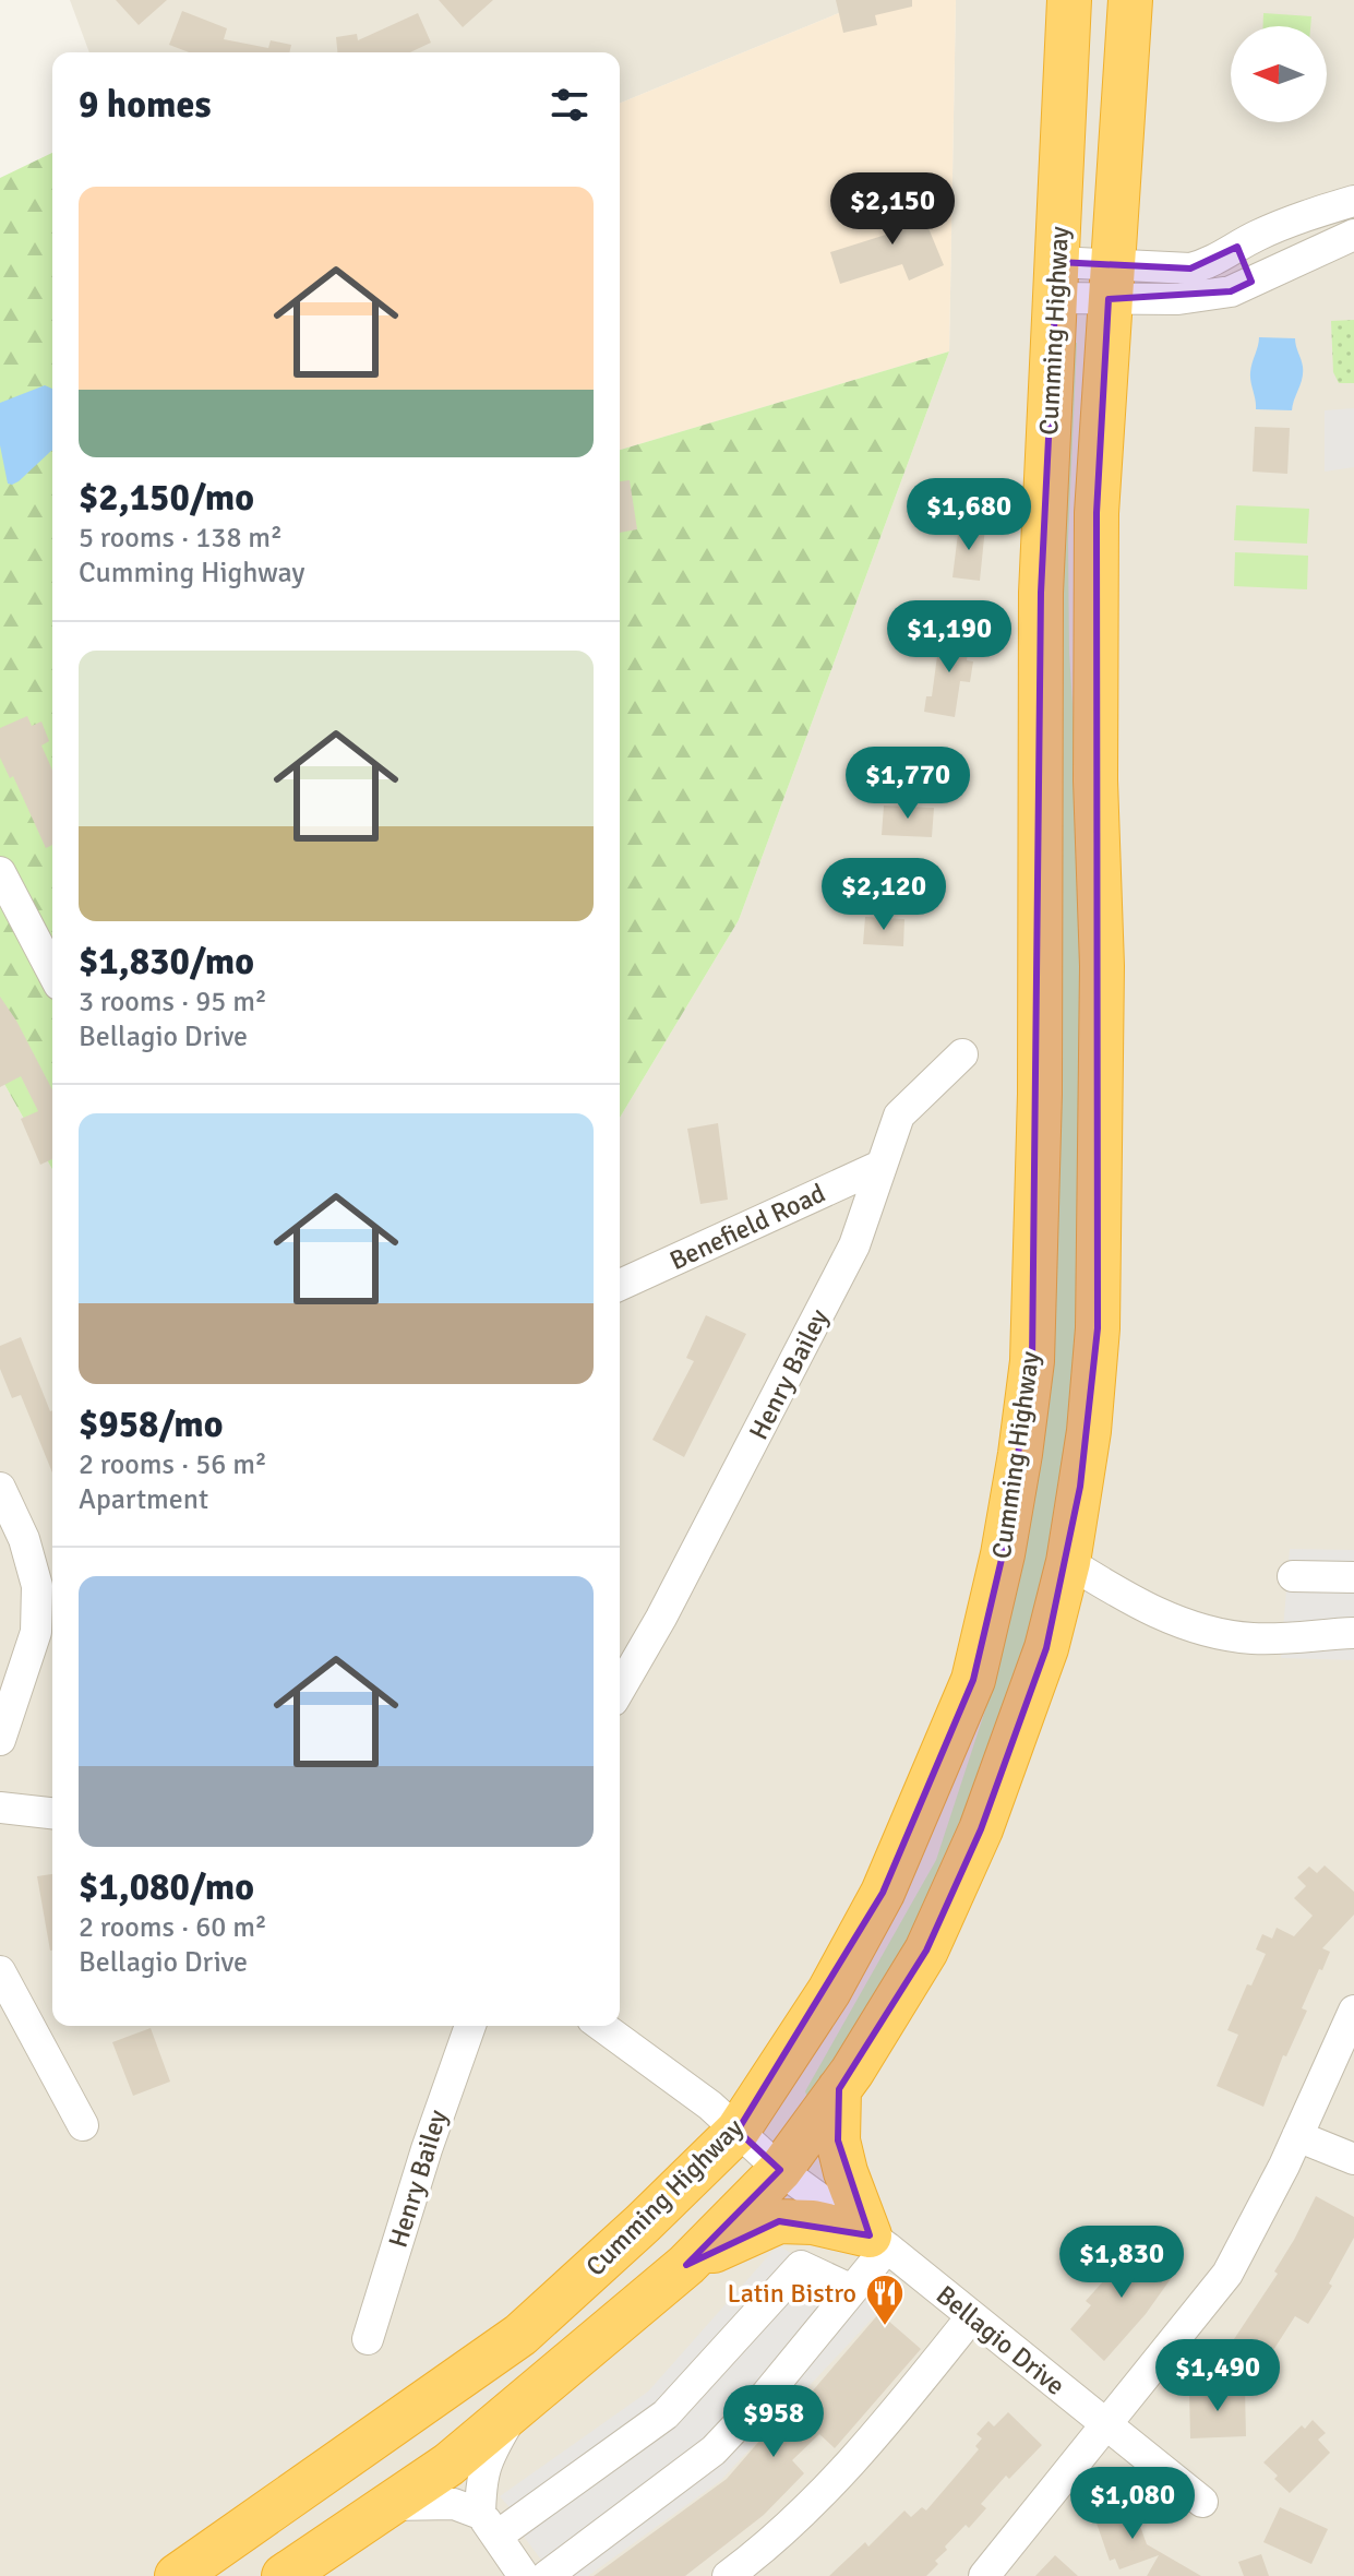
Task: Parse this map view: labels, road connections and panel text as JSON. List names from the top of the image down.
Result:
{
  "streets": {
    "highway": ["Cumming Highway"],
    "street": ["Benefield Road", "Henry Bailey", "Bellagio Drive"]
  },
  "crossings": [
    ["Cumming Highway", "Bellagio Drive"],
    ["Benefield Road", "Henry Bailey"]
  ],
  "places": {
    "restaurant": ["Latin Bistro"]
  },
  "north": "left",
  "page": {
    "heading": "9 homes",
    "list": [
      {
        "name": "$2,150/mo",
        "note": "5 rooms · 138 m² · Cumming Highway"
      },
      {
        "name": "$1,830/mo",
        "note": "3 rooms · 95 m² · Bellagio Drive"
      },
      {
        "name": "$958/mo",
        "note": "2 rooms · 56 m² · Apartment"
      },
      {
        "name": "$1,080/mo",
        "note": "2 rooms · 60 m² · Bellagio Drive"
      }
    ],
    "price": [
      "$2,150",
      "$1,680",
      "$1,190",
      "$1,770",
      "$2,120",
      "$1,830",
      "$1,490",
      "$958",
      "$1,080"
    ]
  }
}
